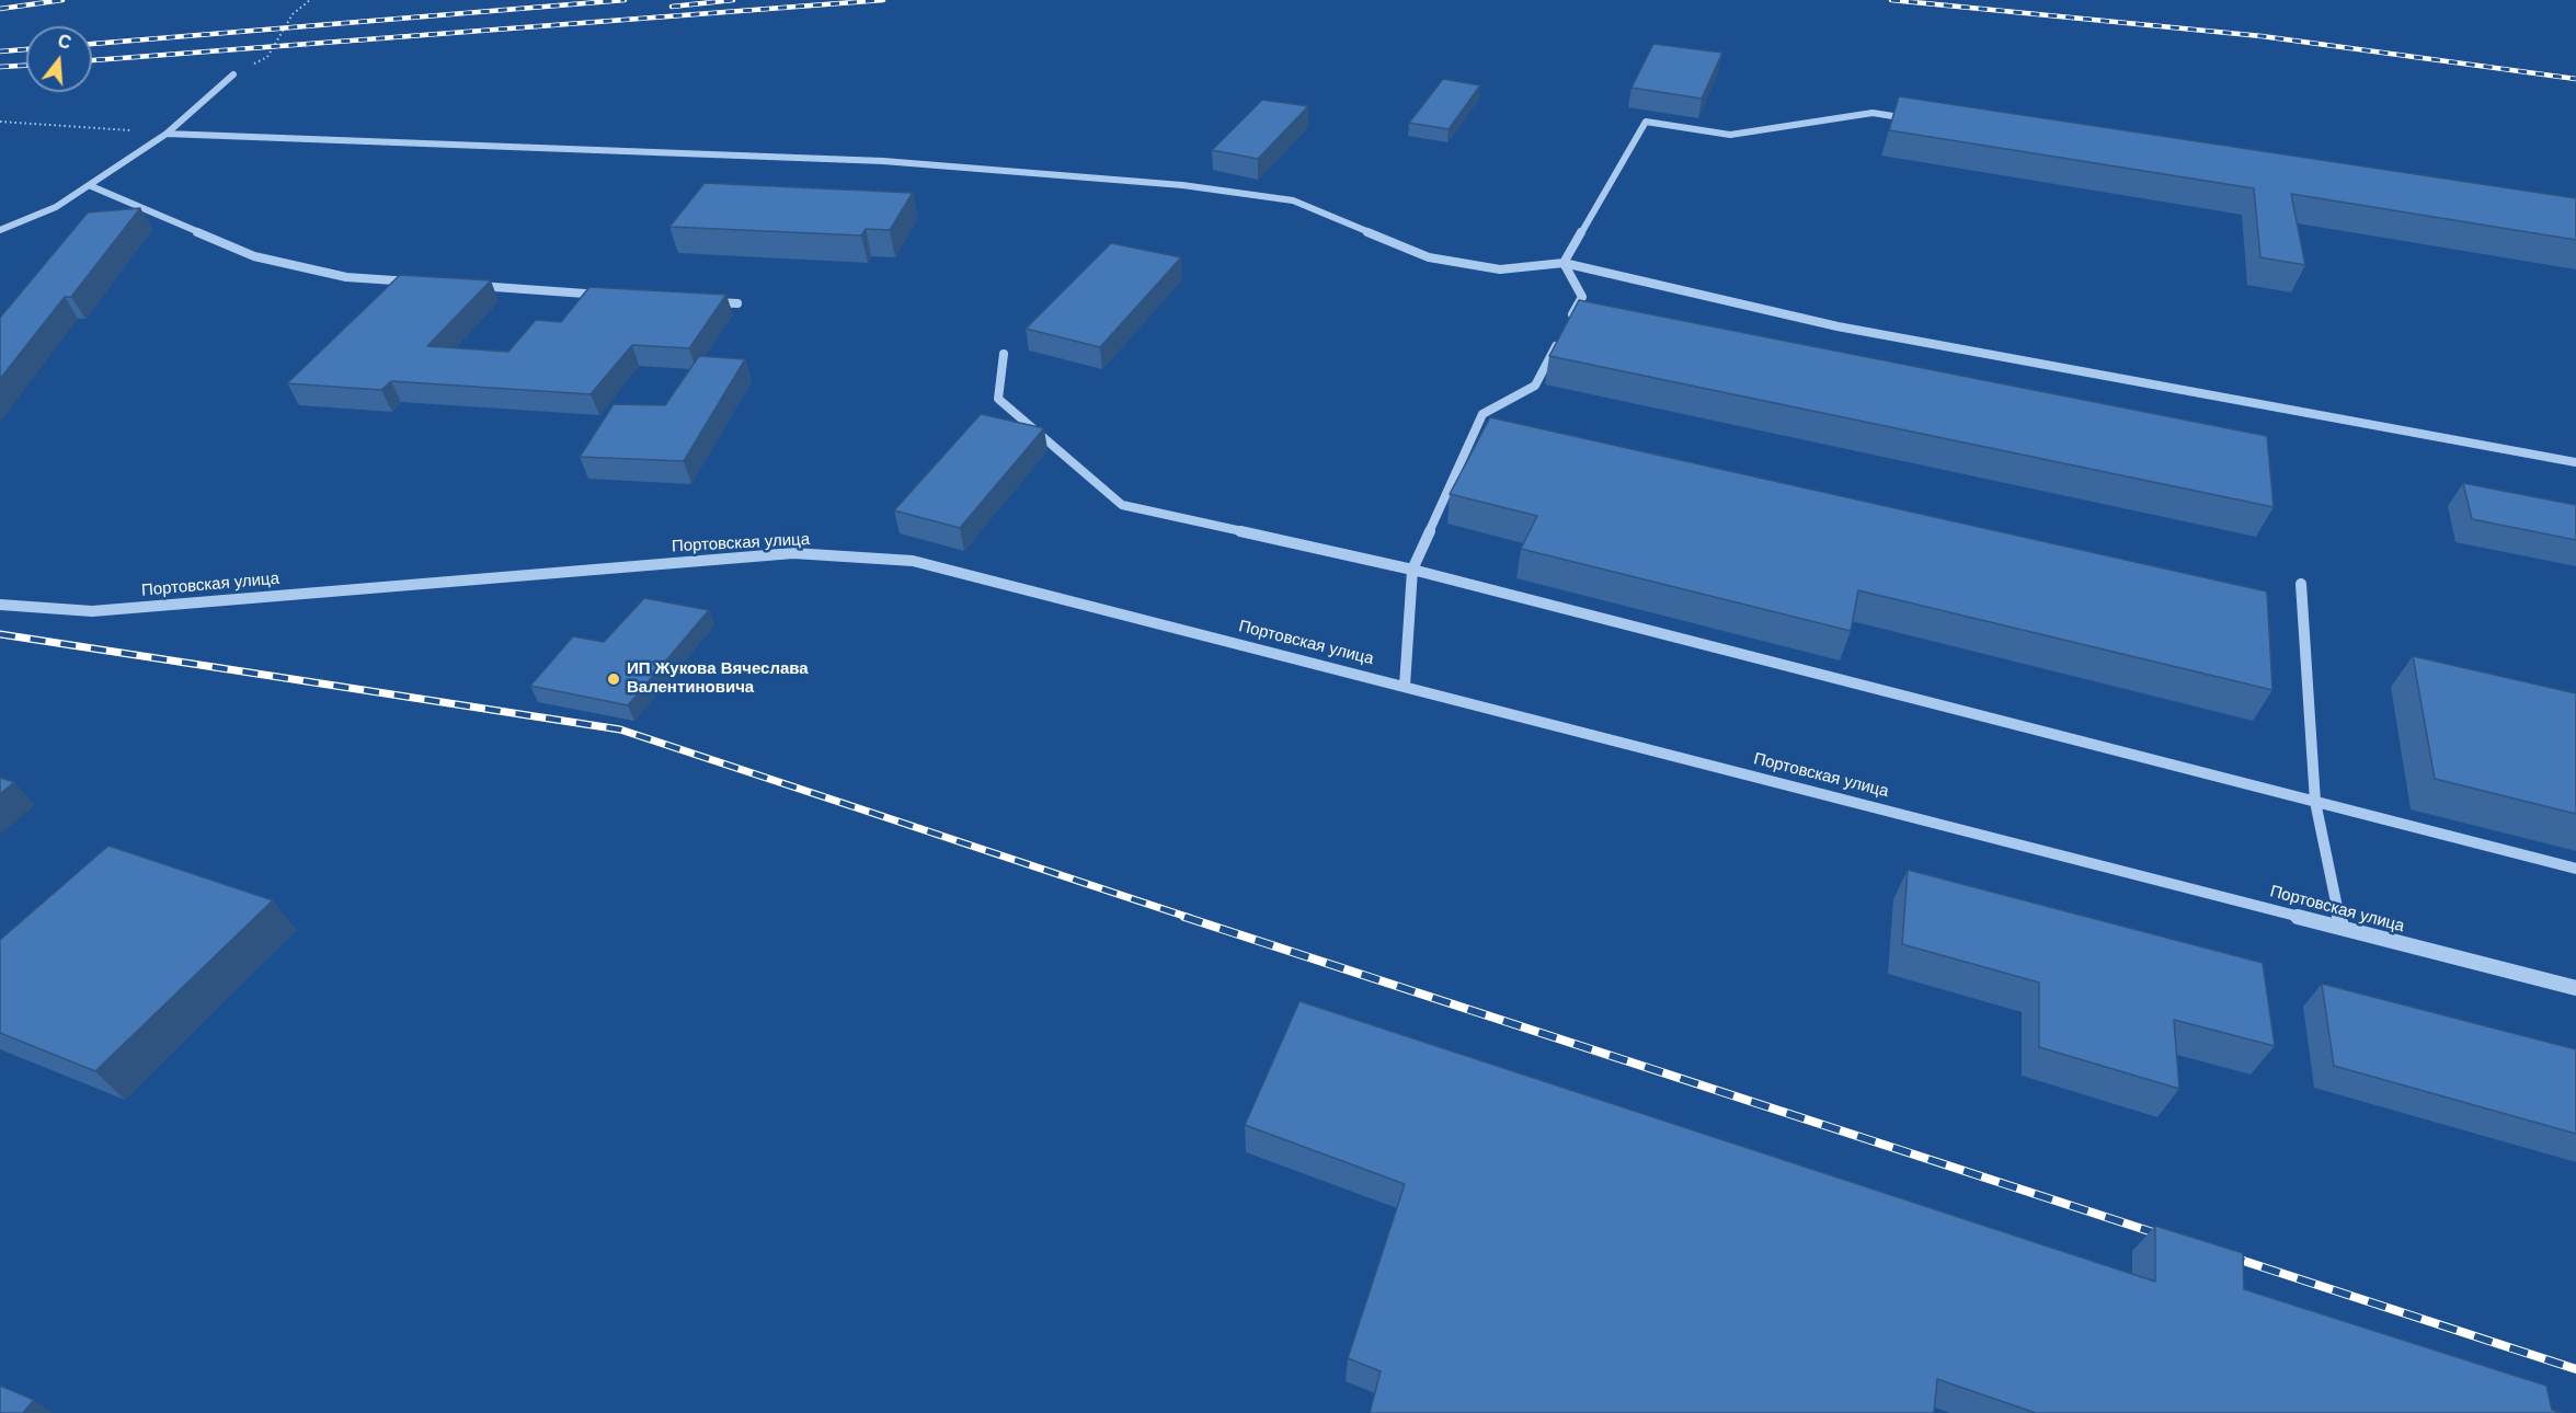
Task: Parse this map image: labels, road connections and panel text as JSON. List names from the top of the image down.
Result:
{
  "streets": {
    "street": ["Портовская улица"]
  },
  "places": ["ИП Жукова Вячеслава Валентиновича"],
  "north": "top"
}
